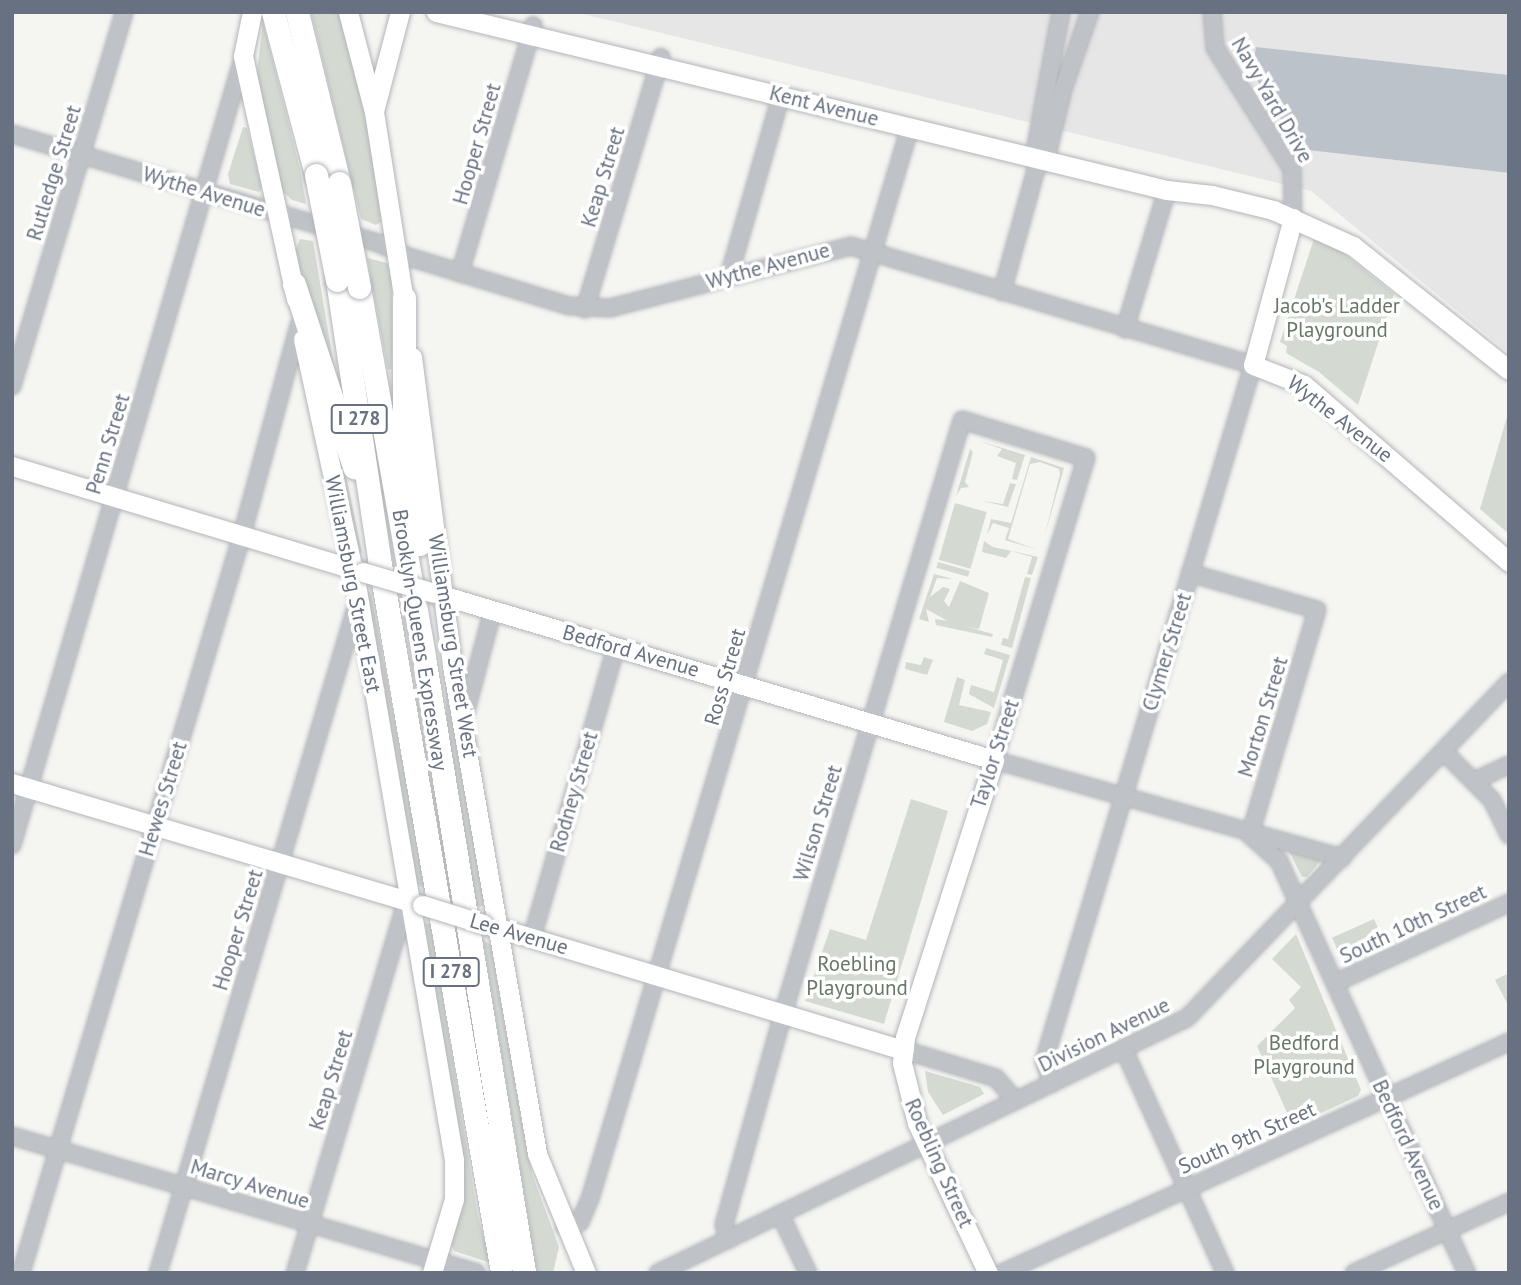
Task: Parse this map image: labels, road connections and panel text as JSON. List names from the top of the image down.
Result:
{
  "streets": {
    "highway": ["I 278", "Brooklyn-Queens Expressway"],
    "main road": [
      "Kent Avenue",
      "Wythe Avenue",
      "Williamsburg Street East",
      "Williamsburg Street West",
      "Bedford Avenue",
      "Clymer Street",
      "Taylor Street",
      "Lee Avenue",
      "Roebling Street"
    ],
    "street": [
      "Navy Yard Drive",
      "Hooper Street",
      "Rutledge Street",
      "Keap Street",
      "Penn Street",
      "Ross Street",
      "Morton Street",
      "Rodney Street",
      "Hewes Street",
      "Wilson Street",
      "South 10th Street",
      "Division Avenue",
      "South 9th Street",
      "Marcy Avenue"
    ]
  },
  "crossings": [
    ["Navy Yard Drive", "Kent Avenue"],
    ["Navy Yard Drive", "Clymer Street"],
    ["Kent Avenue", "Hooper Street"],
    ["Kent Avenue", "Keap Street"],
    ["Kent Avenue", "Clymer Street"],
    ["Kent Avenue", "Ross Street"],
    ["Hooper Street", "Wythe Avenue"],
    ["Hooper Street", "Williamsburg Street East"],
    ["Hooper Street", "Lee Avenue"],
    ["Hooper Street", "Marcy Avenue"],
    ["Rutledge Street", "Wythe Avenue"],
    ["Keap Street", "Wythe Avenue"],
    ["Keap Street", "Williamsburg Street East"],
    ["Keap Street", "Lee Avenue"],
    ["Keap Street", "Marcy Avenue"],
    ["Wythe Avenue", "Penn Street"],
    ["Wythe Avenue", "Williamsburg Street East"],
    ["Wythe Avenue", "Williamsburg Street West"],
    ["Wythe Avenue", "Clymer Street"],
    ["Wythe Avenue", "Ross Street"],
    ["Penn Street", "Williamsburg Street East"],
    ["Penn Street", "Bedford Avenue"],
    ["Penn Street", "Lee Avenue"],
    ["Williamsburg Street East", "Brooklyn-Queens Expressway"],
    ["Williamsburg Street East", "Bedford Avenue"],
    ["Williamsburg Street East", "Hewes Street"],
    ["Williamsburg Street East", "Lee Avenue"],
    ["Williamsburg Street East", "Marcy Avenue"],
    ["Brooklyn-Queens Expressway", "Bedford Avenue"],
    ["Williamsburg Street West", "Bedford Avenue"],
    ["Williamsburg Street West", "Ross Street"],
    ["Williamsburg Street West", "Lee Avenue"],
    ["Bedford Avenue", "Clymer Street"],
    ["Bedford Avenue", "Ross Street"],
    ["Bedford Avenue", "Morton Street"],
    ["Bedford Avenue", "Taylor Street"],
    ["Bedford Avenue", "Rodney Street"],
    ["Bedford Avenue", "Hewes Street"],
    ["Bedford Avenue", "Wilson Street"],
    ["Bedford Avenue", "South 10th Street"],
    ["Bedford Avenue", "Division Avenue"],
    ["Bedford Avenue", "South 9th Street"],
    ["Clymer Street", "Morton Street"],
    ["Clymer Street", "Division Avenue"],
    ["Ross Street", "Lee Avenue"],
    ["Taylor Street", "Wilson Street"],
    ["Taylor Street", "Lee Avenue"],
    ["Taylor Street", "Roebling Street"],
    ["Rodney Street", "Lee Avenue"],
    ["Hewes Street", "Lee Avenue"],
    ["Hewes Street", "Marcy Avenue"],
    ["Wilson Street", "Lee Avenue"],
    ["Wilson Street", "Division Avenue"],
    ["Lee Avenue", "Division Avenue"],
    ["Lee Avenue", "Roebling Street"],
    ["Division Avenue", "Roebling Street"]
  ],
  "parks": ["Jacob's Ladder Playground", "Roebling Playground", "Bedford Playground"]
}
